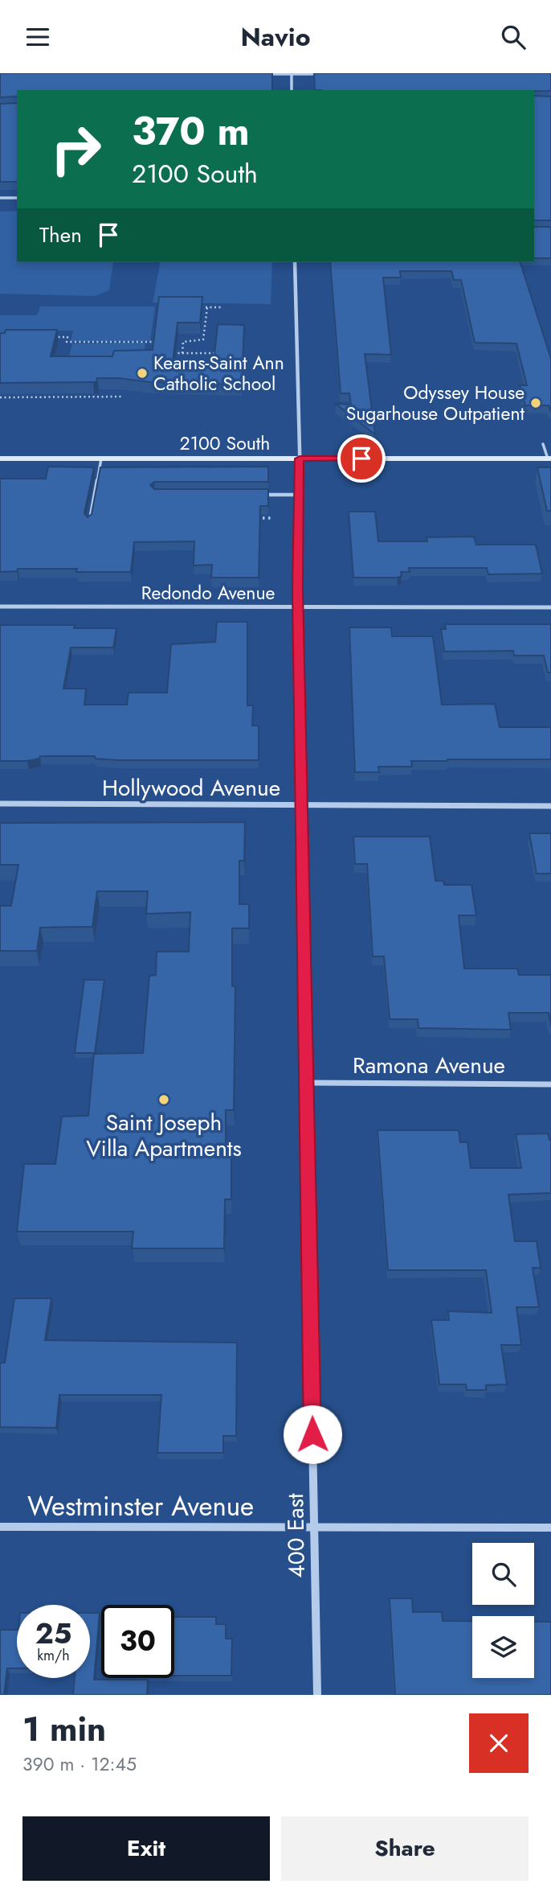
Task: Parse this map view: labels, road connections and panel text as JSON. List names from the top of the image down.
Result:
{
  "streets": {
    "main road": ["2100 South"],
    "street": [
      "Redondo Avenue",
      "Hollywood Avenue",
      "Ramona Avenue",
      "Westminster Avenue",
      "400 East"
    ]
  },
  "crossings": [
    ["2100 South", "400 East"],
    ["Redondo Avenue", "400 East"],
    ["Hollywood Avenue", "400 East"],
    ["Ramona Avenue", "400 East"],
    ["Westminster Avenue", "400 East"]
  ],
  "places": ["Kearns-Saint Ann Catholic School", "Odyssey House Sugarhouse Outpatient", "Saint Joseph Villa Apartments"],
  "page": {
    "header": "Navio",
    "turn": ["370 m", "2100 South"],
    "then": "Then",
    "speed": "25 km/h",
    "limit": "30",
    "heading": ["1 min", "390 m · 12:45"],
    "buttons": ["Exit", "Share"]
  }
}
